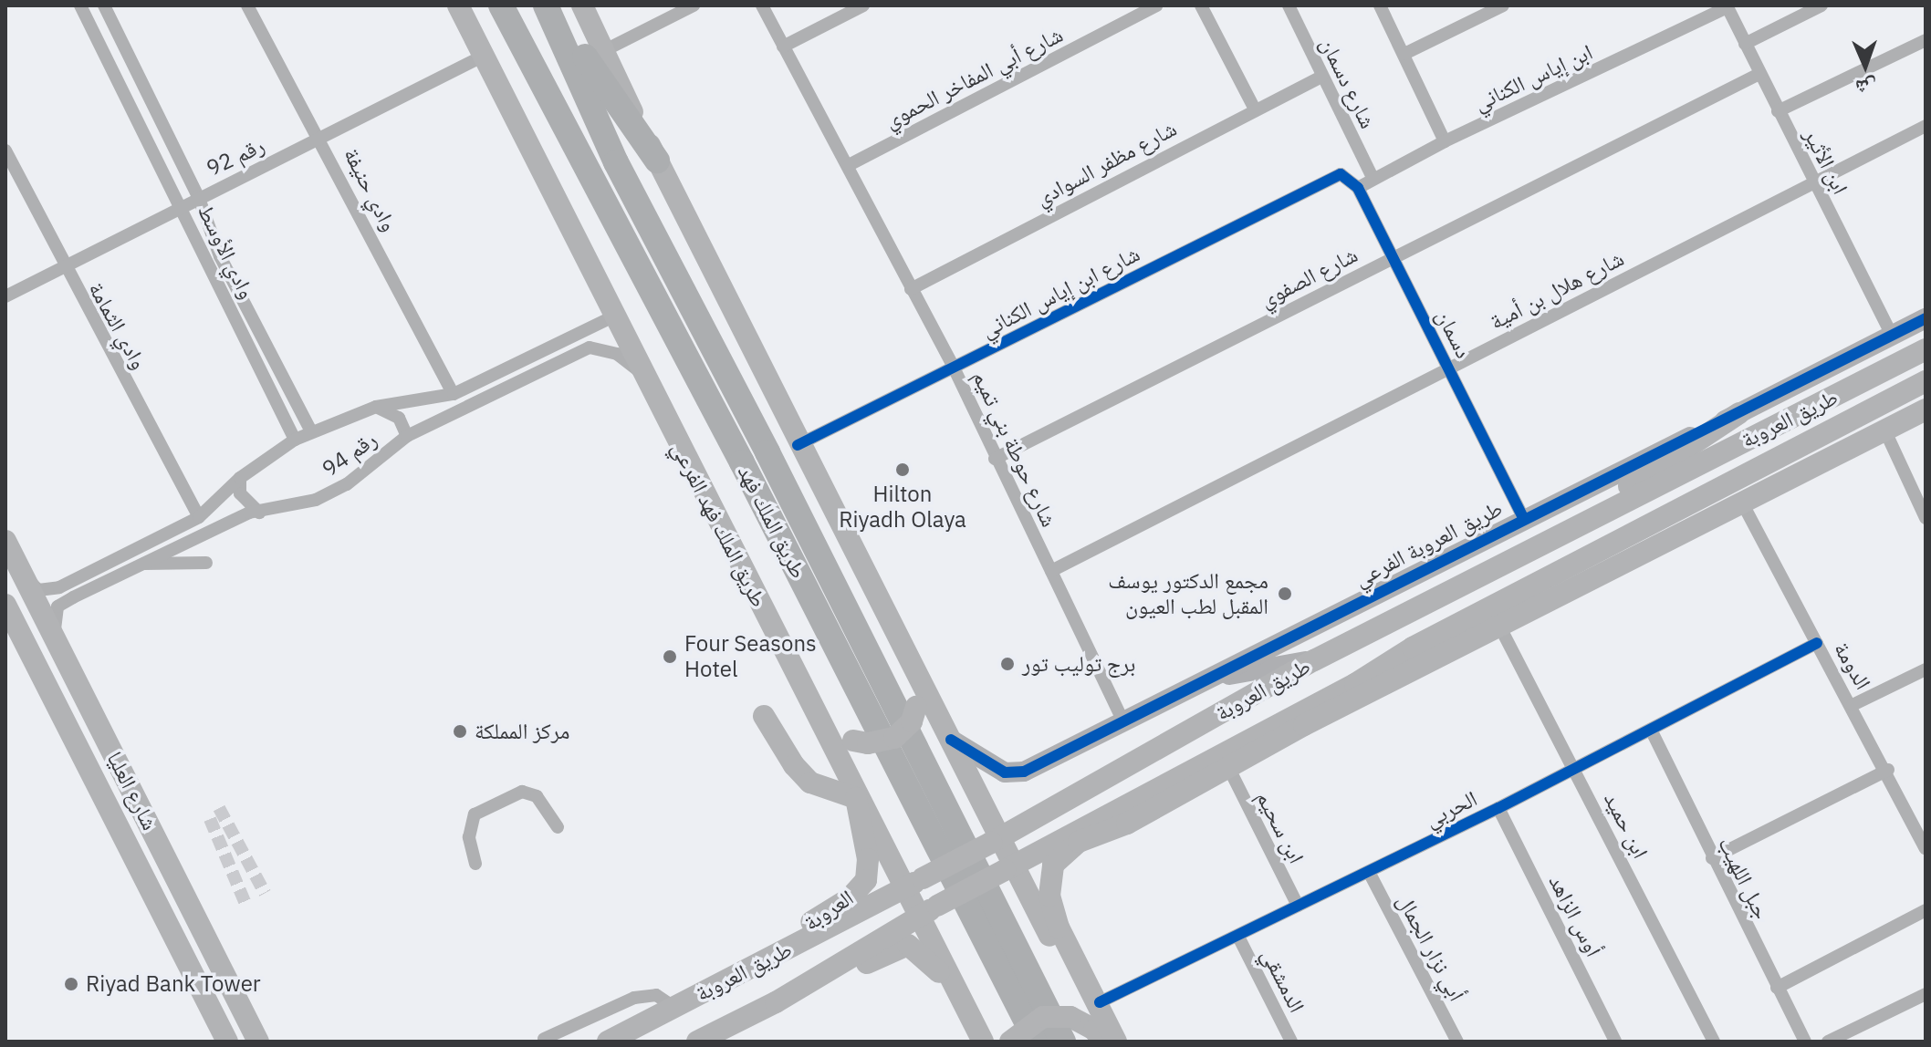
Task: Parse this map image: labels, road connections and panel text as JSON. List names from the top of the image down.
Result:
{
  "streets": {
    "highway": ["طريق الملك فهد"],
    "main road": [
      "طريق العروبة",
      "طريق الملك فهد الفرعي",
      "شارع العليا",
      "العروبة"
    ],
    "street": [
      "شارع أبي المفاخر الحموي",
      "ابن إياس الكناني",
      "شارع دسمان",
      "رقم 92",
      "ابن الأثير",
      "شارع مظفر السوادي",
      "وادي حنيفة",
      "وادي الأوسط",
      "شارع الصفوي",
      "شارع هلال بن أمية",
      "شارع ابن إياس الكناني",
      "وادي الثمامة",
      "دسمان",
      "شارع حوطة بني تميم",
      "رقم 94",
      "طريق العروبة الفرعي",
      "الدومة",
      "الحربي",
      "ابن حميد",
      "ابن سحيم",
      "جبل اللهيب",
      "أوس الزاهد",
      "أبي نزار الجمال",
      "الدمشقي"
    ]
  },
  "crossings": [
    ["شارع أبي المفاخر الحموي", "شارع حوطة بني تميم"],
    ["ابن إياس الكناني", "شارع دسمان"],
    ["ابن إياس الكناني", "ابن الأثير"],
    ["ابن إياس الكناني", "دسمان"],
    ["شارع دسمان", "شارع مظفر السوادي"],
    ["رقم 92", "وادي حنيفة"],
    ["رقم 92", "وادي الأوسط"],
    ["رقم 92", "وادي الثمامة"],
    ["رقم 92", "طريق الملك فهد الفرعي"],
    ["ابن الأثير", "شارع الصفوي"],
    ["ابن الأثير", "شارع هلال بن أمية"],
    ["ابن الأثير", "طريق العروبة الفرعي"],
    ["شارع مظفر السوادي", "شارع حوطة بني تميم"],
    ["وادي حنيفة", "رقم 94"],
    ["وادي الأوسط", "رقم 94"],
    ["شارع الصفوي", "دسمان"],
    ["شارع الصفوي", "شارع حوطة بني تميم"],
    ["شارع هلال بن أمية", "دسمان"],
    ["شارع هلال بن أمية", "شارع حوطة بني تميم"],
    ["شارع ابن إياس الكناني", "دسمان"],
    ["شارع ابن إياس الكناني", "شارع حوطة بني تميم"],
    ["وادي الثمامة", "رقم 94"],
    ["دسمان", "طريق العروبة الفرعي"],
    ["طريق العروبة", "طريق الملك فهد الفرعي"],
    ["طريق العروبة", "العروبة"],
    ["شارع حوطة بني تميم", "طريق العروبة الفرعي"],
    ["رقم 94", "طريق الملك فهد الفرعي"],
    ["رقم 94", "شارع العليا"],
    ["طريق الملك فهد الفرعي", "العروبة"],
    ["الدومة", "الحربي"],
    ["الحربي", "ابن حميد"],
    ["الحربي", "ابن سحيم"],
    ["الحربي", "جبل اللهيب"],
    ["الحربي", "أوس الزاهد"],
    ["الحربي", "أبي نزار الجمال"],
    ["الحربي", "الدمشقي"]
  ],
  "places": [
    "Hilton Riyadh Olaya",
    "مجمع الدكتور يوسف المقبل لطب العيون",
    "Four Seasons Hotel",
    "برج توليب تور",
    "مركز المملكة",
    "Riyad Bank Tower"
  ],
  "north": "bottom"
}
